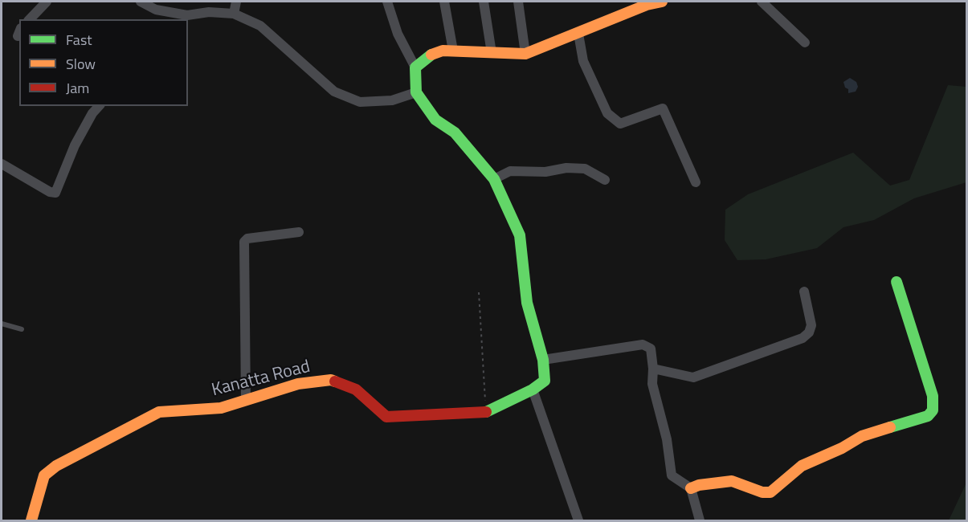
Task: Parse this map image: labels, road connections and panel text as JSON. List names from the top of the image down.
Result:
{
  "streets": {
    "street": ["Kanatta Road"]
  },
  "legend": ["Fast", "Slow", "Jam"]
}
